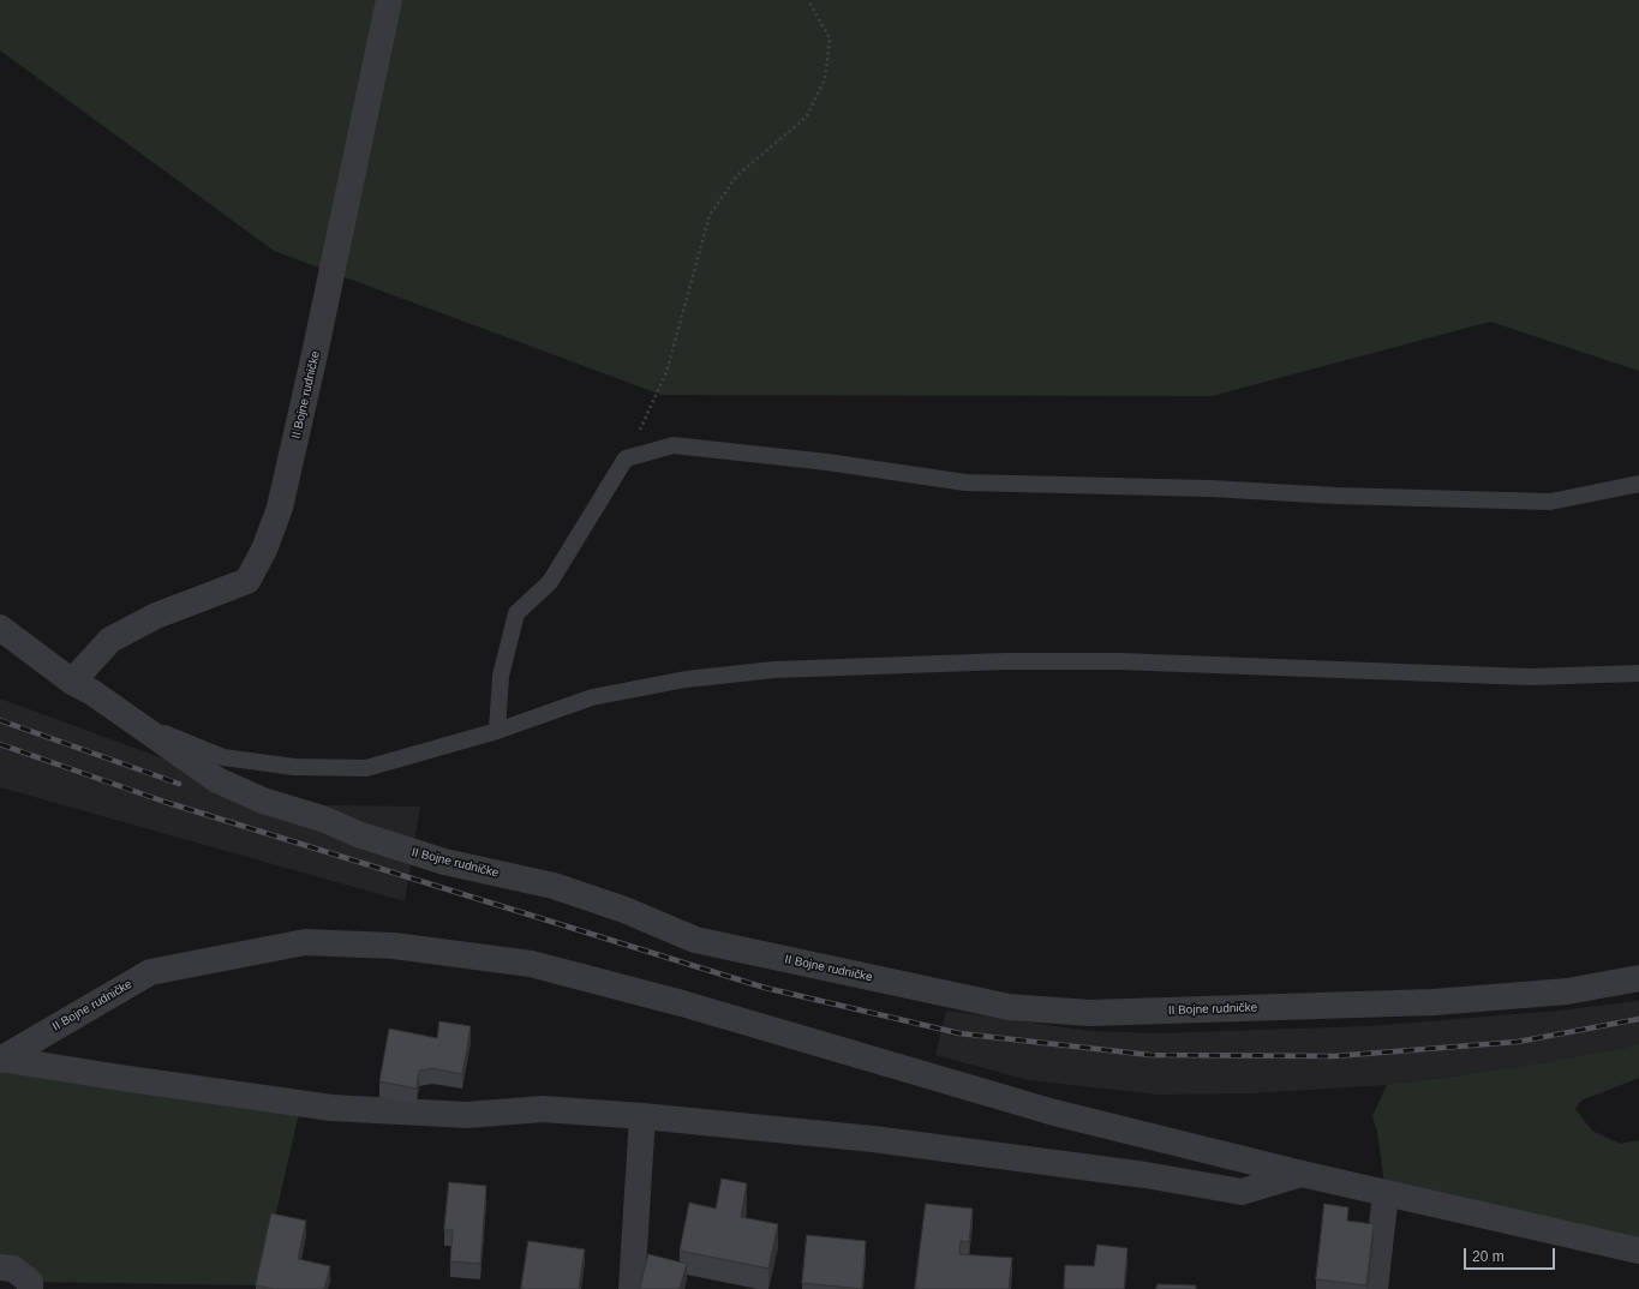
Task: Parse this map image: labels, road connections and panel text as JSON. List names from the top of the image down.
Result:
{
  "streets": {
    "street": ["II Bojne rudničke"]
  },
  "scale_bar": "20 m"
}
